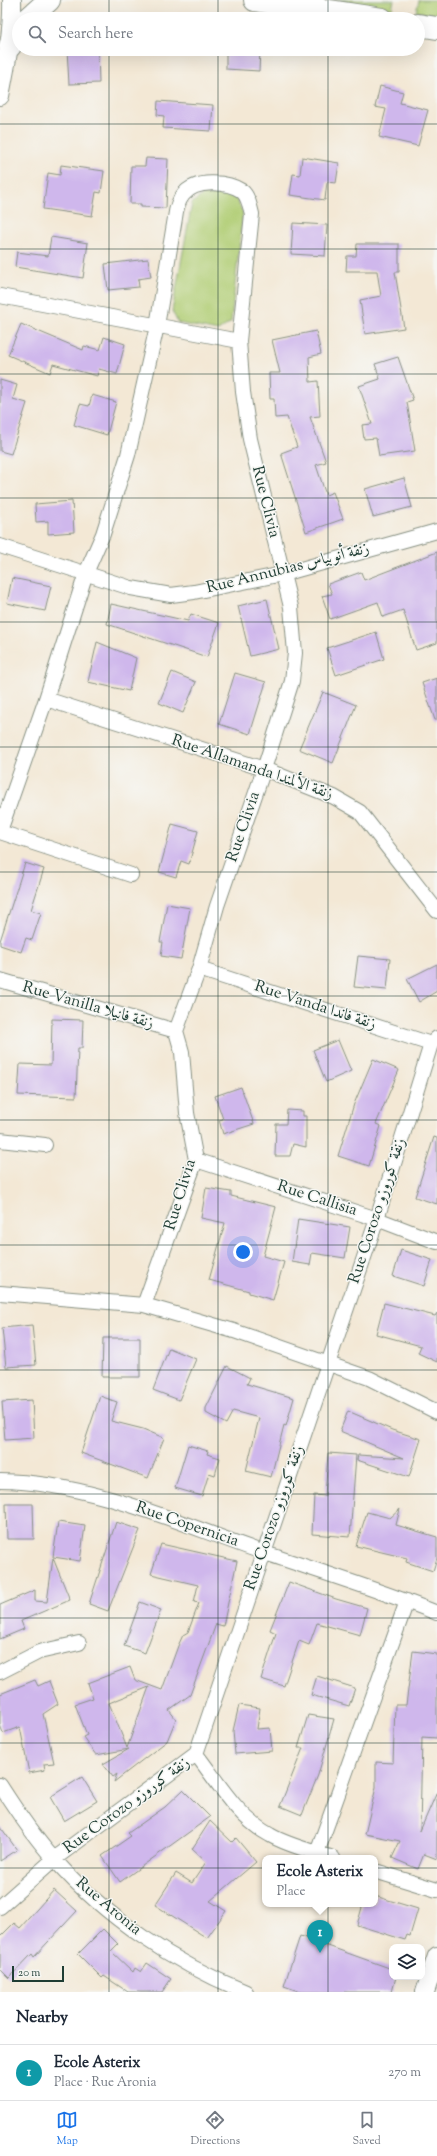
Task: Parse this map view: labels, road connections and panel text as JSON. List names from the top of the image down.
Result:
{
  "streets": {
    "street": [
      "Rue Clivia",
      "Rue Annubias زنقة أنوبياس",
      "Rue Allamanda زنقة الألمندا",
      "Rue Vanilla زنقة فانيلا",
      "Rue Vanda زنقة فاندا",
      "Rue Callisia",
      "Rue Corozo زنقة كوروزو",
      "Rue Copernicia",
      "Rue Aronia"
    ]
  },
  "crossings": [
    ["Rue Clivia", "Rue Annubias زنقة أنوبياس"],
    ["Rue Clivia", "Rue Allamanda زنقة الألمندا"],
    ["Rue Clivia", "Rue Vanilla زنقة فانيلا"],
    ["Rue Clivia", "Rue Vanda زنقة فاندا"],
    ["Rue Clivia", "Rue Callisia"],
    ["Rue Vanda زنقة فاندا", "Rue Corozo زنقة كوروزو"],
    ["Rue Callisia", "Rue Corozo زنقة كوروزو"],
    ["Rue Corozo زنقة كوروزو", "Rue Copernicia"],
    ["Rue Corozo زنقة كوروزو", "Rue Aronia"]
  ],
  "scale_bar": "20 m",
  "page": {
    "search": "Search here",
    "popup": ["Ecole Asterix", "Place"],
    "pins": "1",
    "scale": "20 m",
    "heading": "Nearby",
    "list": [
      {
        "mark": "1",
        "name": "Ecole Asterix",
        "note": "Place · Rue Aronia",
        "value": "270 m"
      }
    ],
    "nav": ["Map", "Directions", "Saved"]
  }
}
